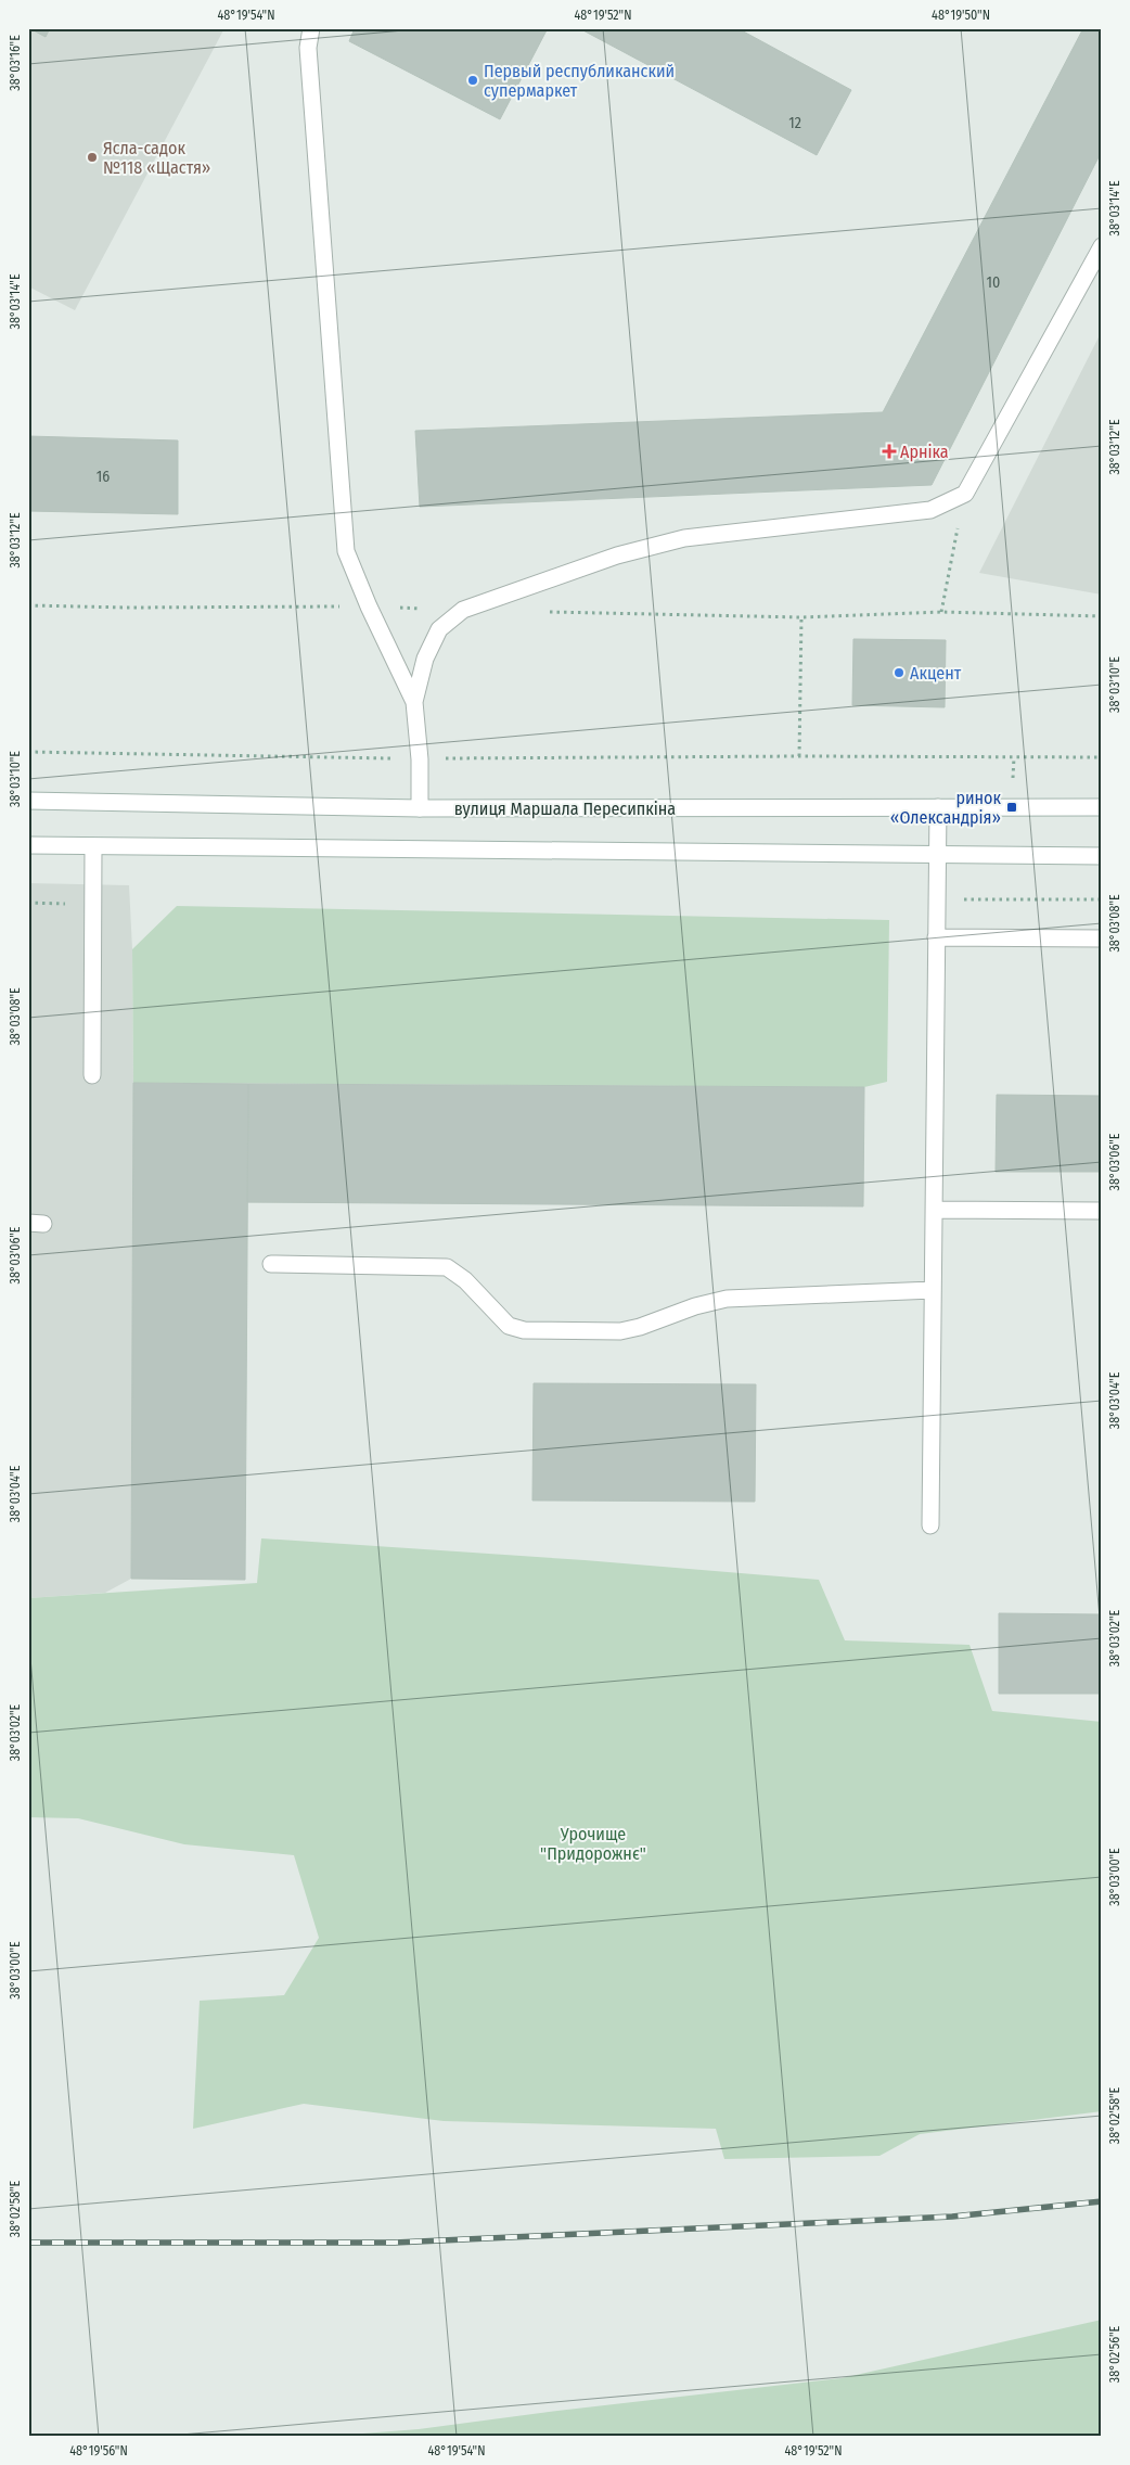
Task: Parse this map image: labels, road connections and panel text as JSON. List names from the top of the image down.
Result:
{
  "streets": {
    "main road": ["вулиця Маршала Пересипкіна"]
  },
  "parks": ["Урочище \"Придорожнє\""],
  "places": {
    "other": ["Первый республиканский супермаркет", "Ясла-садок №118 «Щастя»", "Акцент"],
    "health": ["Арніка"],
    "transit": ["ринок «Олександрія»"]
  },
  "house_numbers": ["12", "10", "16"],
  "coordinates": [
    "48°19'54\"N",
    "48°19'52\"N",
    "48°19'50\"N",
    "38°03'16\"E",
    "38°03'14\"E",
    "38°03'12\"E",
    "38°03'10\"E",
    "38°03'08\"E",
    "38°03'06\"E",
    "38°03'04\"E",
    "38°03'02\"E",
    "38°03'00\"E",
    "38°02'58\"E",
    "38°02'56\"E",
    "48°19'56\"N"
  ]
}
